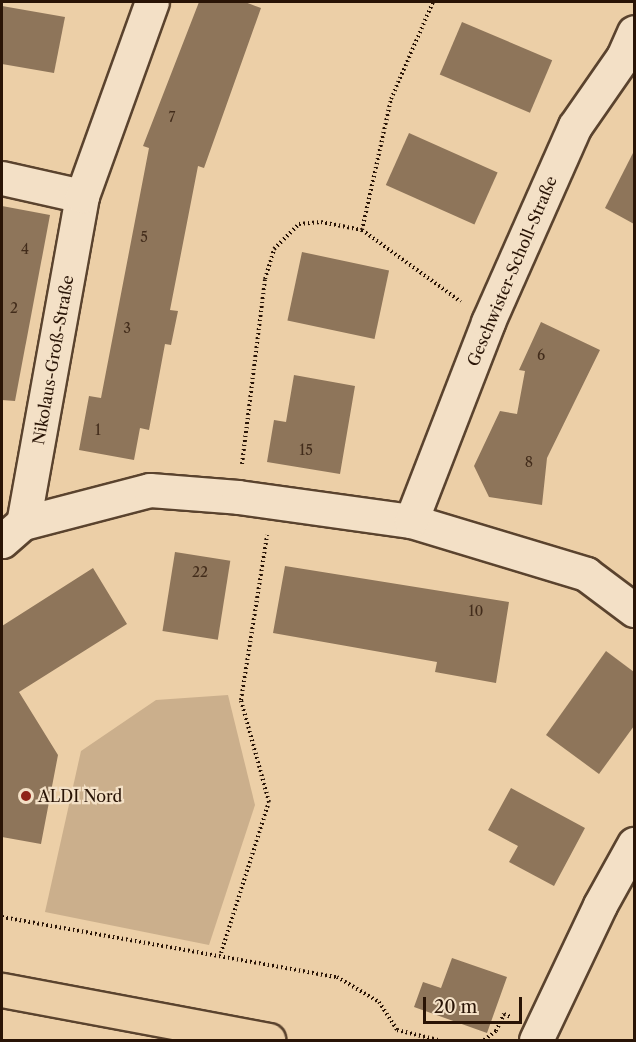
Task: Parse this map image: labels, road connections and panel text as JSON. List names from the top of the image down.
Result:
{
  "streets": {
    "street": ["Geschwister-Scholl-Straße", "Nikolaus-Groß-Straße"]
  },
  "places": ["ALDI Nord"],
  "house_numbers": [
    "7",
    "5",
    "4",
    "2",
    "3",
    "6",
    "1",
    "15",
    "8",
    "22",
    "10"
  ],
  "scale_bar": "20 m"
}
